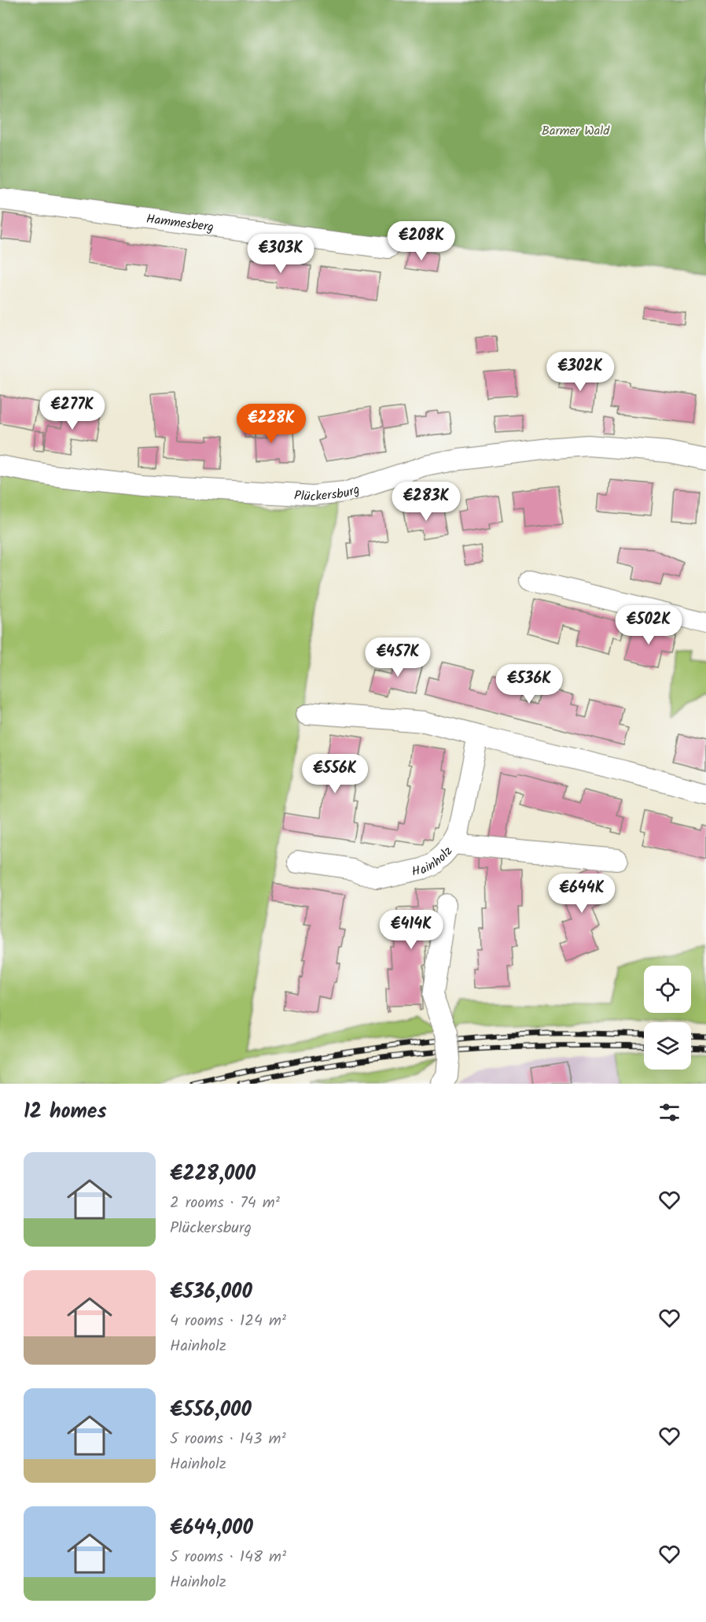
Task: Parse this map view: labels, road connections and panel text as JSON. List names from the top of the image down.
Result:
{
  "streets": {
    "street": ["Hammesberg", "Plückersburg", "Hainholz"]
  },
  "parks": ["Barmer Wald"],
  "page": {
    "price": [
      "€208K",
      "€303K",
      "€302K",
      "€277K",
      "€228K",
      "€283K",
      "€502K",
      "€457K",
      "€536K",
      "€556K",
      "€644K",
      "€414K"
    ],
    "heading": "12 homes",
    "list": [
      {
        "name": "€228,000",
        "note": "2 rooms · 74 m² · Plückersburg"
      },
      {
        "name": "€536,000",
        "note": "4 rooms · 124 m² · Hainholz"
      },
      {
        "name": "€556,000",
        "note": "5 rooms · 143 m² · Hainholz"
      },
      {
        "name": "€644,000",
        "note": "5 rooms · 148 m² · Hainholz"
      }
    ]
  }
}
